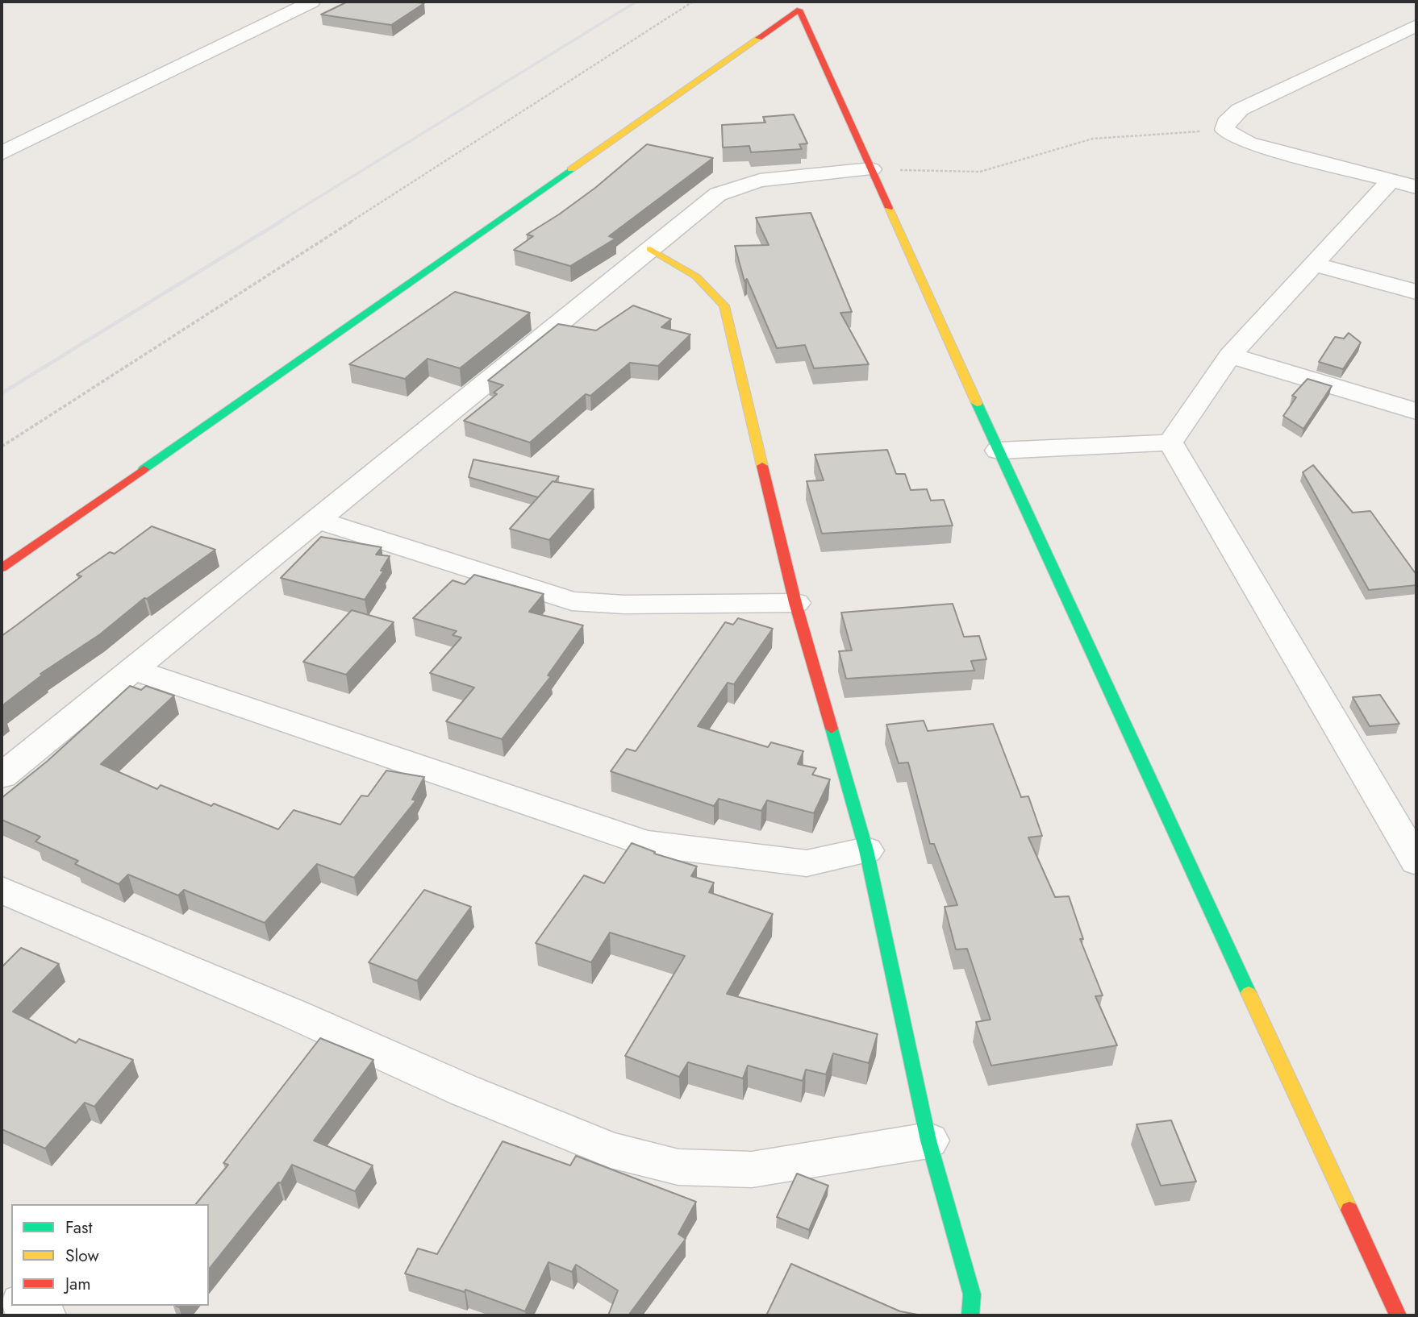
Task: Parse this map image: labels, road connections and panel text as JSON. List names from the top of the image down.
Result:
{
  "legend": ["Fast", "Slow", "Jam"]
}
